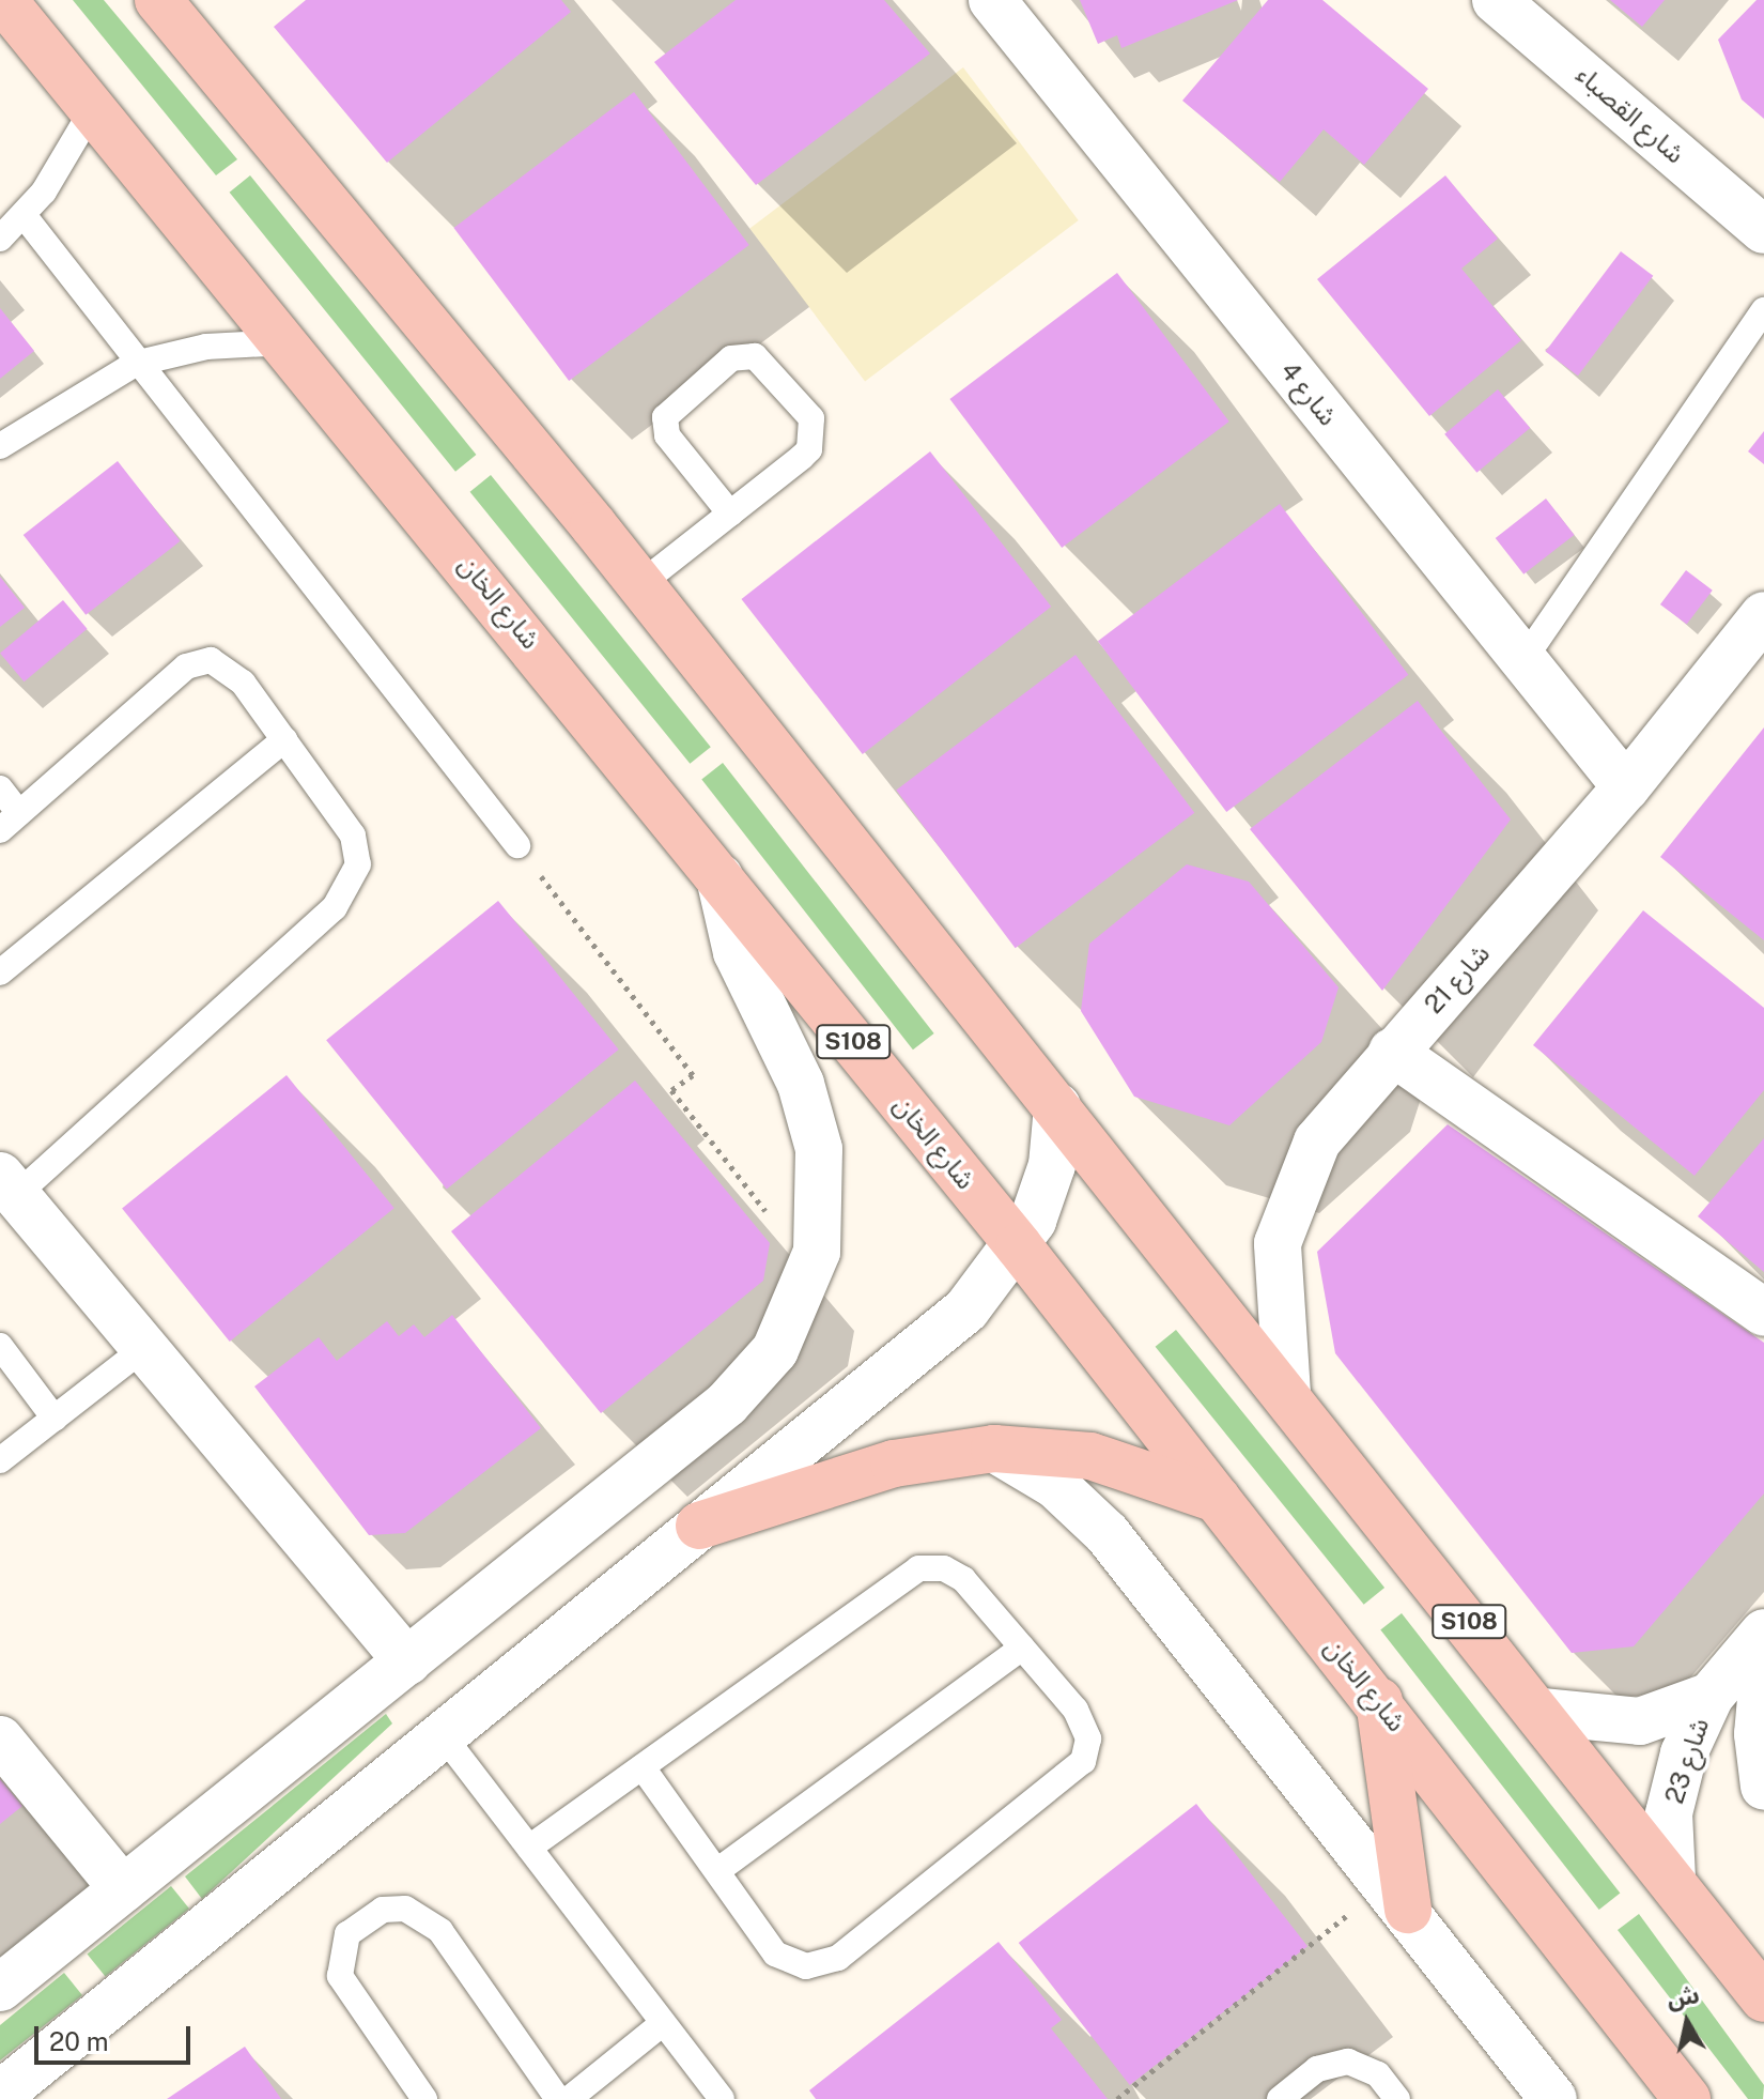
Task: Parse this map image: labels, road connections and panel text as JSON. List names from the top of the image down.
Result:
{
  "streets": {
    "main road": ["شارع الخان", "S108"],
    "street": [
      "شارع القصباء",
      "شارع 4",
      "شارع 21",
      "شارع 23"
    ]
  },
  "crossings": [
    ["شارع 4", "شارع 21"],
    ["شارع 21", "S108"],
    ["S108", "شارع 23"]
  ],
  "scale_bar": "20 m",
  "north": "top"
}
